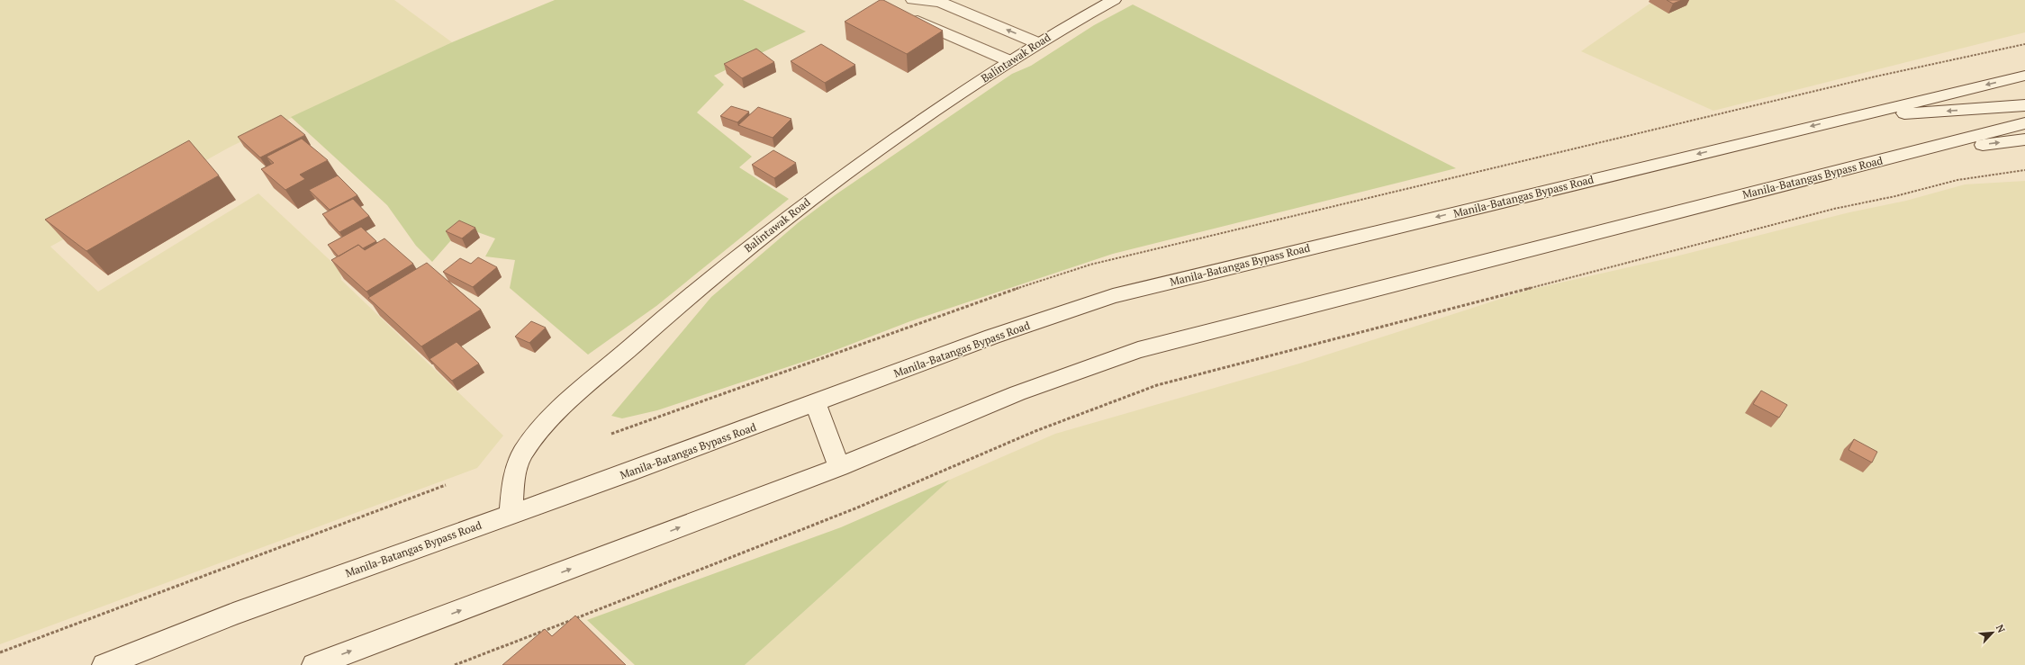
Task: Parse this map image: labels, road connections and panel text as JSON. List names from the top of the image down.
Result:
{
  "streets": {
    "main road": ["Balintawak Road", "Manila-Batangas Bypass Road"]
  },
  "crossings": [
    ["Balintawak Road", "Manila-Batangas Bypass Road"]
  ],
  "north": "top right"
}
